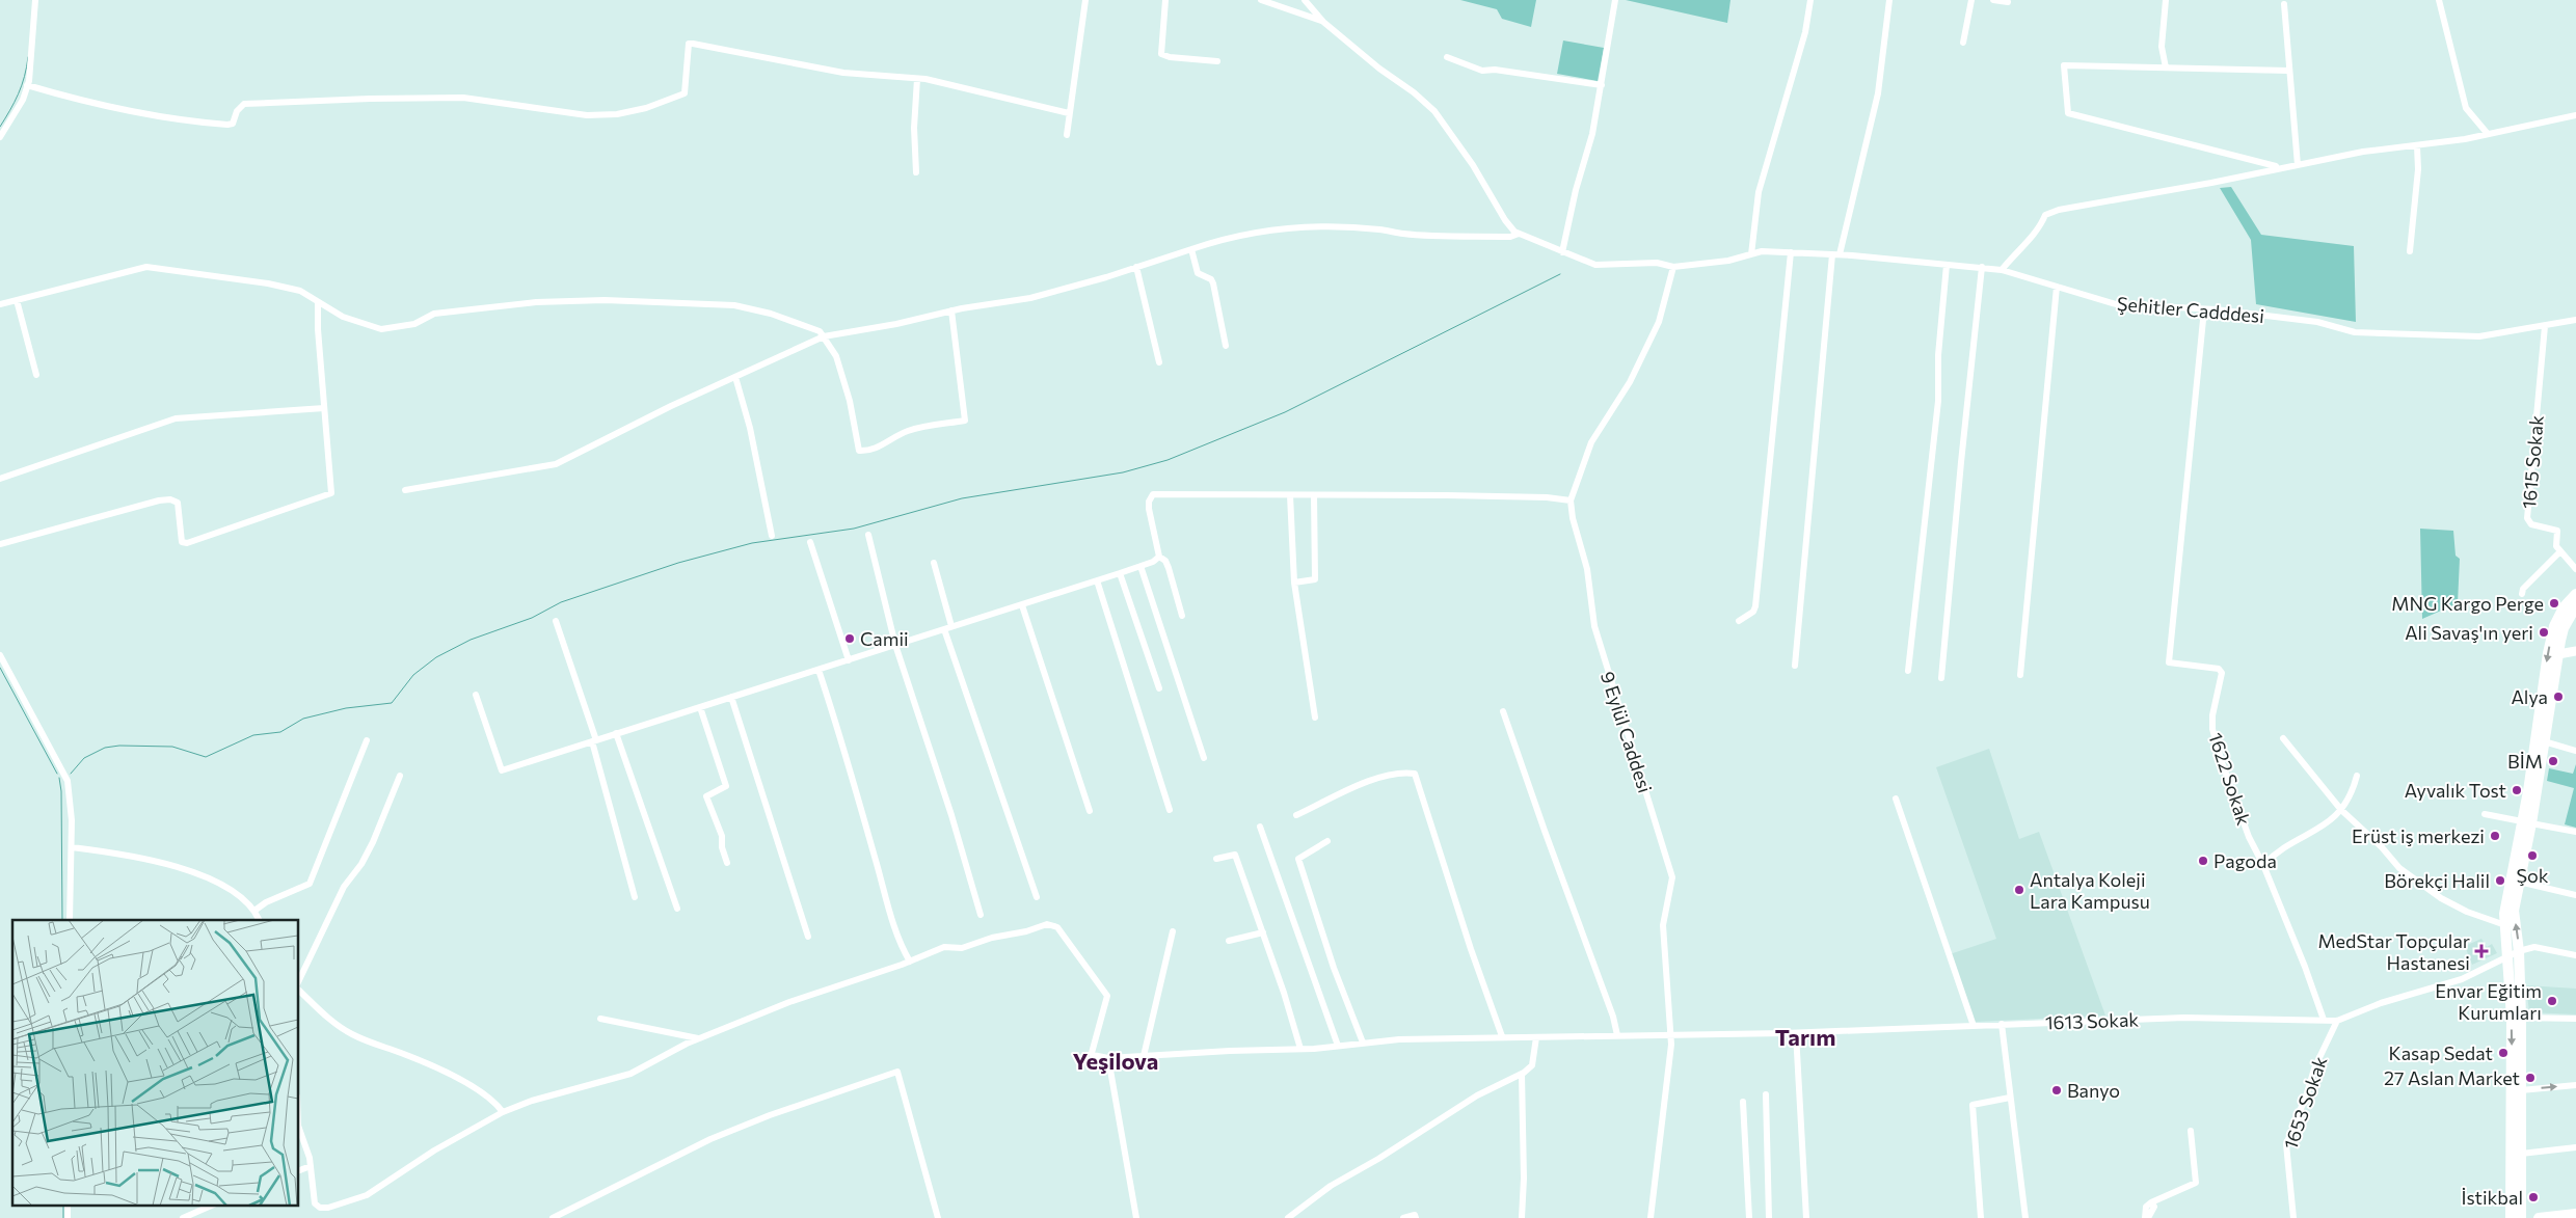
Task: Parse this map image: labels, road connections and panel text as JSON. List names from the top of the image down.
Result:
{
  "streets": {
    "street": [
      "Şehitler Cadddesi",
      "1615 Sokak",
      "9 Eylül Caddesi",
      "1622 Sokak",
      "1613 Sokak",
      "1653 Sokak"
    ]
  },
  "crossings": [
    ["Şehitler Cadddesi", "1615 Sokak"],
    ["Şehitler Cadddesi", "9 Eylül Caddesi"],
    ["Şehitler Cadddesi", "1622 Sokak"],
    ["9 Eylül Caddesi", "1613 Sokak"],
    ["1622 Sokak", "1613 Sokak"],
    ["1613 Sokak", "1653 Sokak"]
  ],
  "districts": ["Tarım", "Yeşilova"],
  "places": {
    "other": [
      "MNG Kargo Perge",
      "Ali Savaş'ın yeri",
      "Camii",
      "Alya",
      "BİM",
      "Ayvalık Tost",
      "Erüst iş merkezi",
      "Şok",
      "Pagoda",
      "Börekçi Halil",
      "Antalya Koleji Lara Kampusu",
      "Envar Eğitim Kurumları",
      "Kasap Sedat",
      "27 Aslan Market",
      "Banyo",
      "İstikbal"
    ],
    "health": ["MedStar Topçular Hastanesi"]
  }
}
